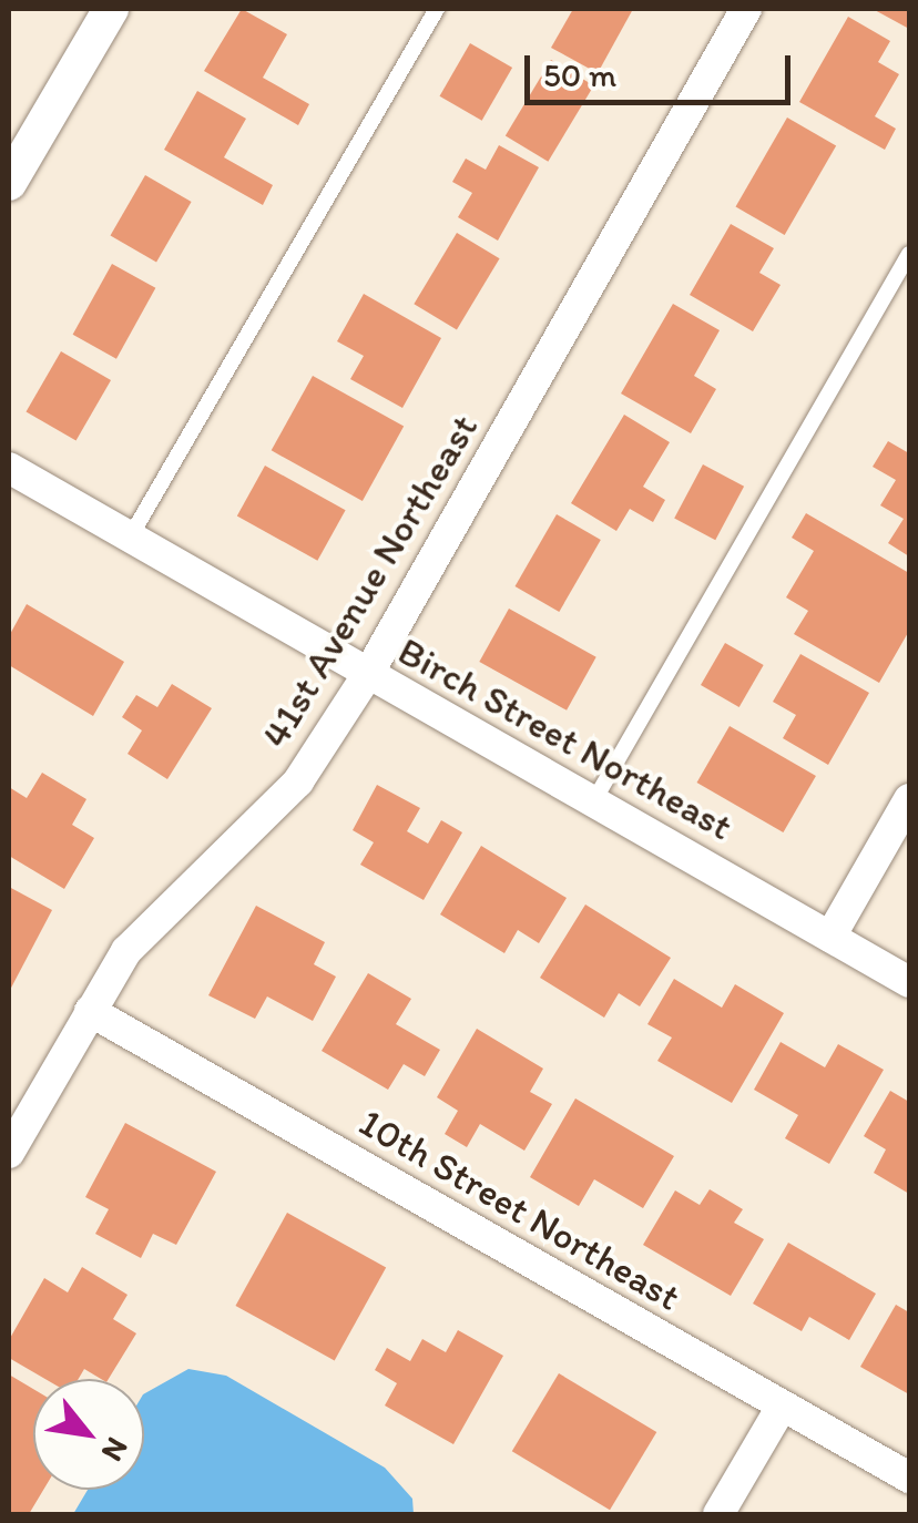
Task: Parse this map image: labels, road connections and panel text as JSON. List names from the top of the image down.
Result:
{
  "streets": {
    "street": ["41st Avenue Northeast", "Birch Street Northeast", "10th Street Northeast"]
  },
  "crossings": [
    ["41st Avenue Northeast", "Birch Street Northeast"],
    ["41st Avenue Northeast", "10th Street Northeast"]
  ],
  "scale_bar": "50 m",
  "north": "bottom right"
}
